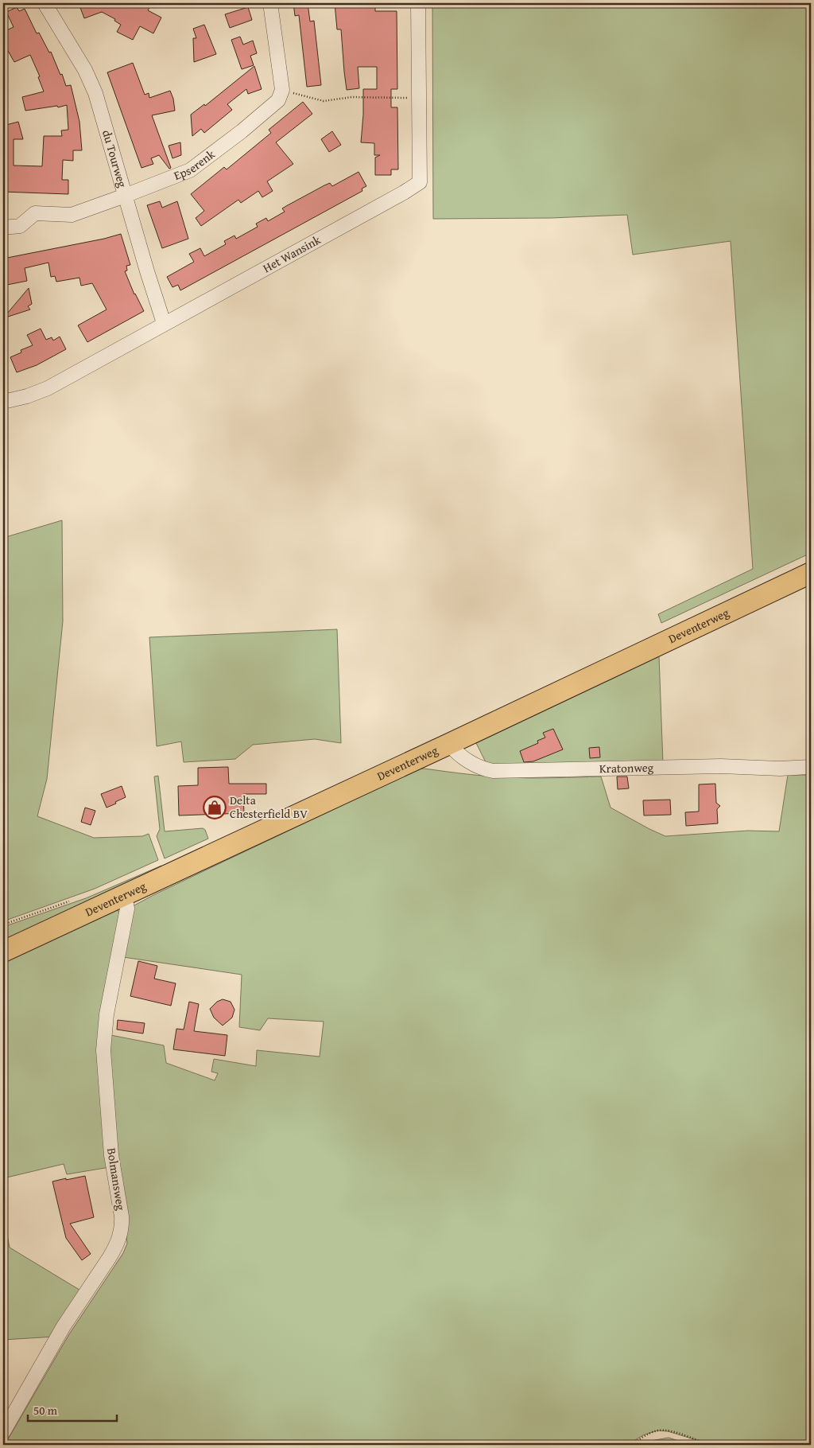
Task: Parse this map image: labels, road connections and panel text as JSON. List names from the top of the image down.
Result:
{
  "streets": {
    "main road": ["Deventerweg"],
    "street": [
      "du Tourweg",
      "Epserenk",
      "Het Wansink",
      "Kratonweg",
      "Bolmansweg"
    ]
  },
  "crossings": [
    ["du Tourweg", "Epserenk"],
    ["du Tourweg", "Het Wansink"],
    ["Deventerweg", "Kratonweg"],
    ["Deventerweg", "Bolmansweg"]
  ],
  "places": {
    "shop": ["Delta Chesterfield BV"]
  },
  "scale_bar": "50 m"
}
